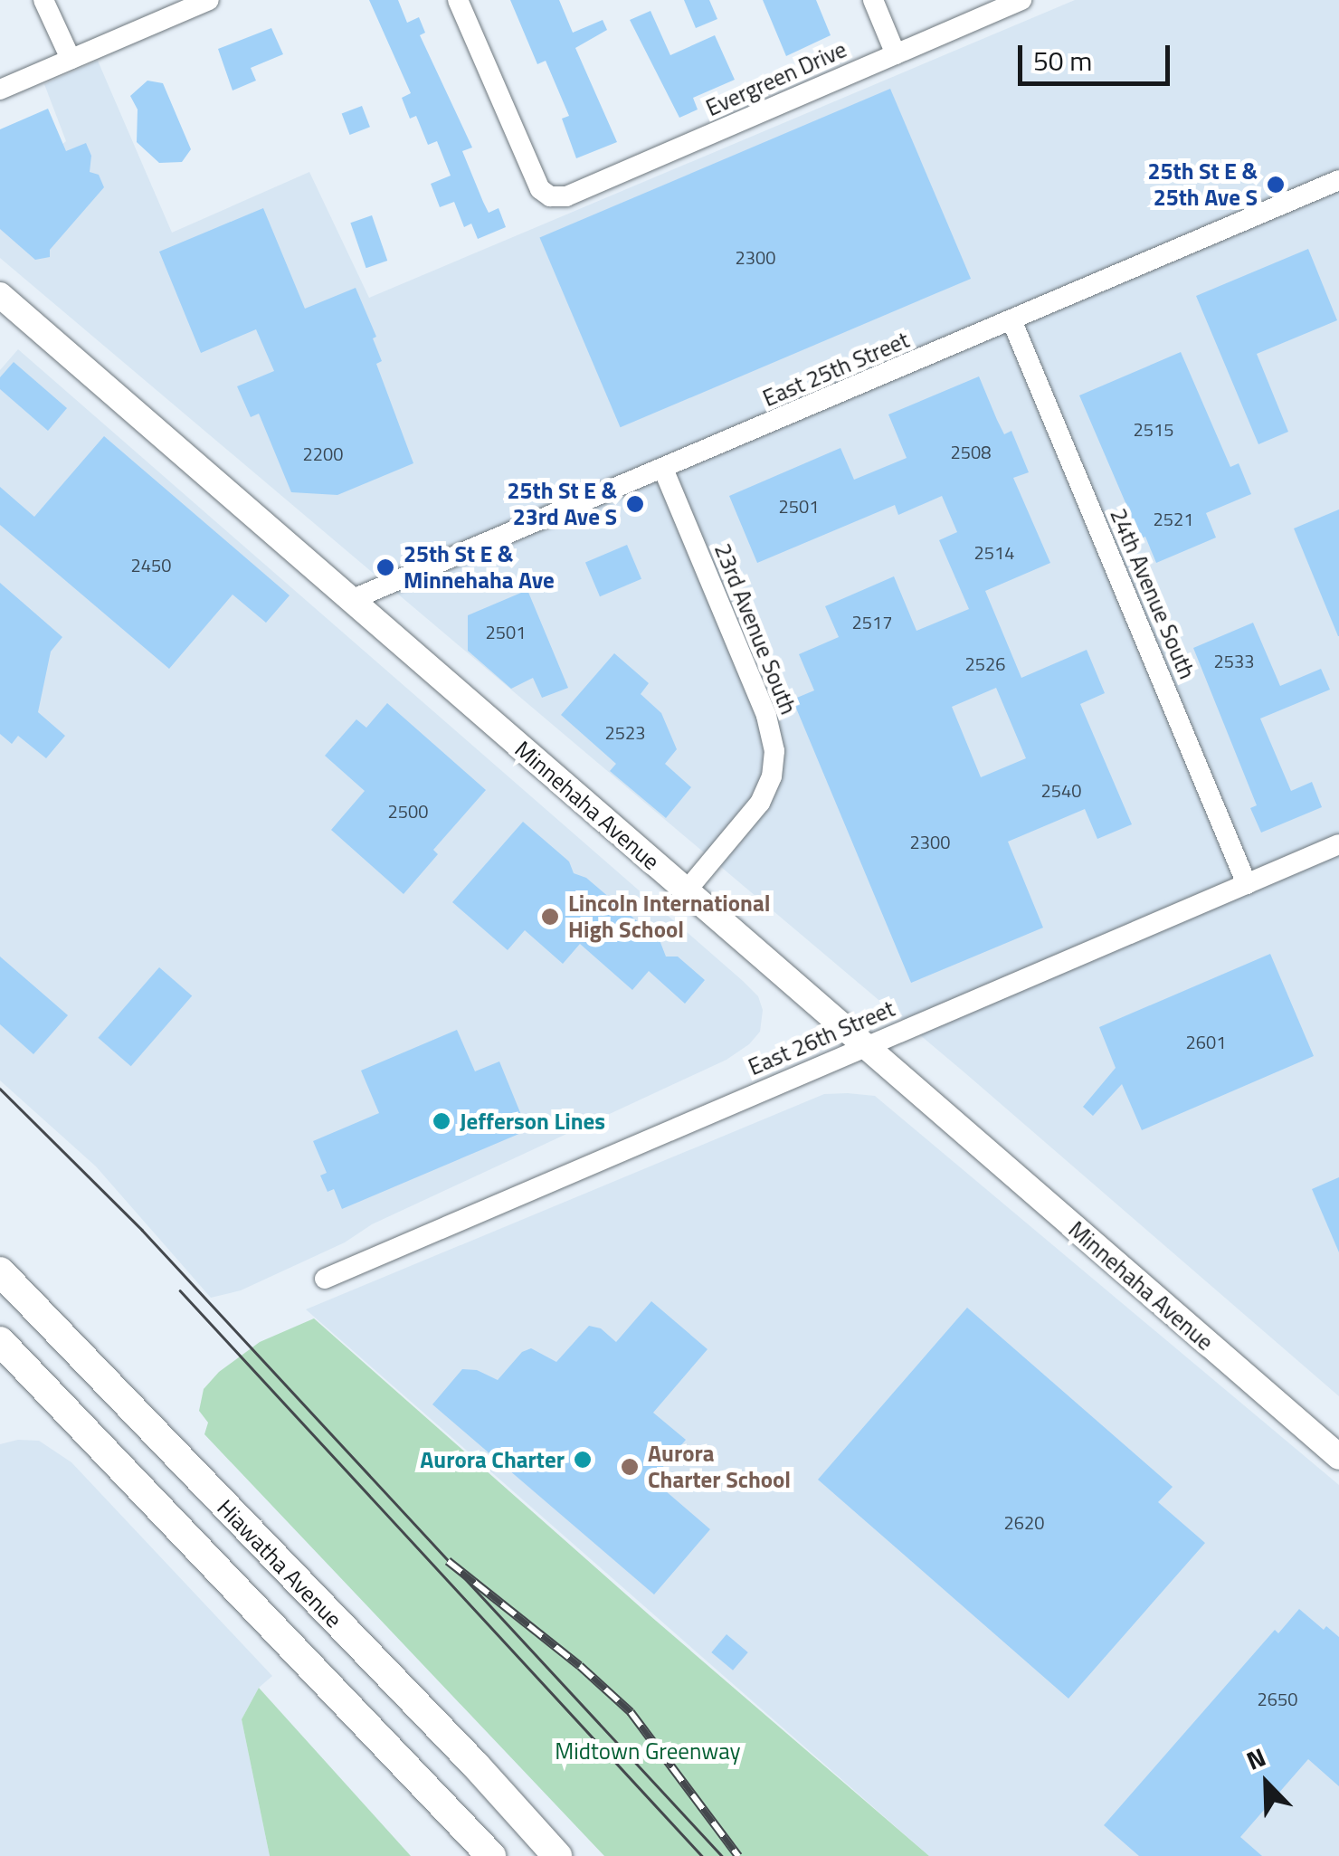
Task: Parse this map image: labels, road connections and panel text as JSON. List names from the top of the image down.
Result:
{
  "streets": {
    "highway": ["Hiawatha Avenue"],
    "main road": ["Minnehaha Avenue"],
    "street": [
      "Evergreen Drive",
      "East 25th Street",
      "24th Avenue South",
      "23rd Avenue South",
      "East 26th Street"
    ]
  },
  "crossings": [
    ["East 25th Street", "24th Avenue South"],
    ["East 25th Street", "23rd Avenue South"],
    ["East 25th Street", "Minnehaha Avenue"],
    ["24th Avenue South", "East 26th Street"],
    ["23rd Avenue South", "Minnehaha Avenue"],
    ["Minnehaha Avenue", "East 26th Street"]
  ],
  "parks": ["Midtown Greenway"],
  "places": [
    "25th St E & 25th Ave S",
    "25th St E & 23rd Ave S",
    "25th St E & Minnehaha Ave",
    "Lincoln International High School",
    "Jefferson Lines",
    "Aurora Charter",
    "Aurora Charter School"
  ],
  "house_numbers": [
    "2300",
    "2515",
    "2508",
    "2200",
    "2501",
    "2521",
    "2514",
    "2450",
    "2517",
    "2501",
    "2533",
    "2526",
    "2523",
    "2540",
    "2500",
    "2300",
    "2601",
    "2620",
    "2650"
  ],
  "scale_bar": "50 m",
  "north": "top left"
}
